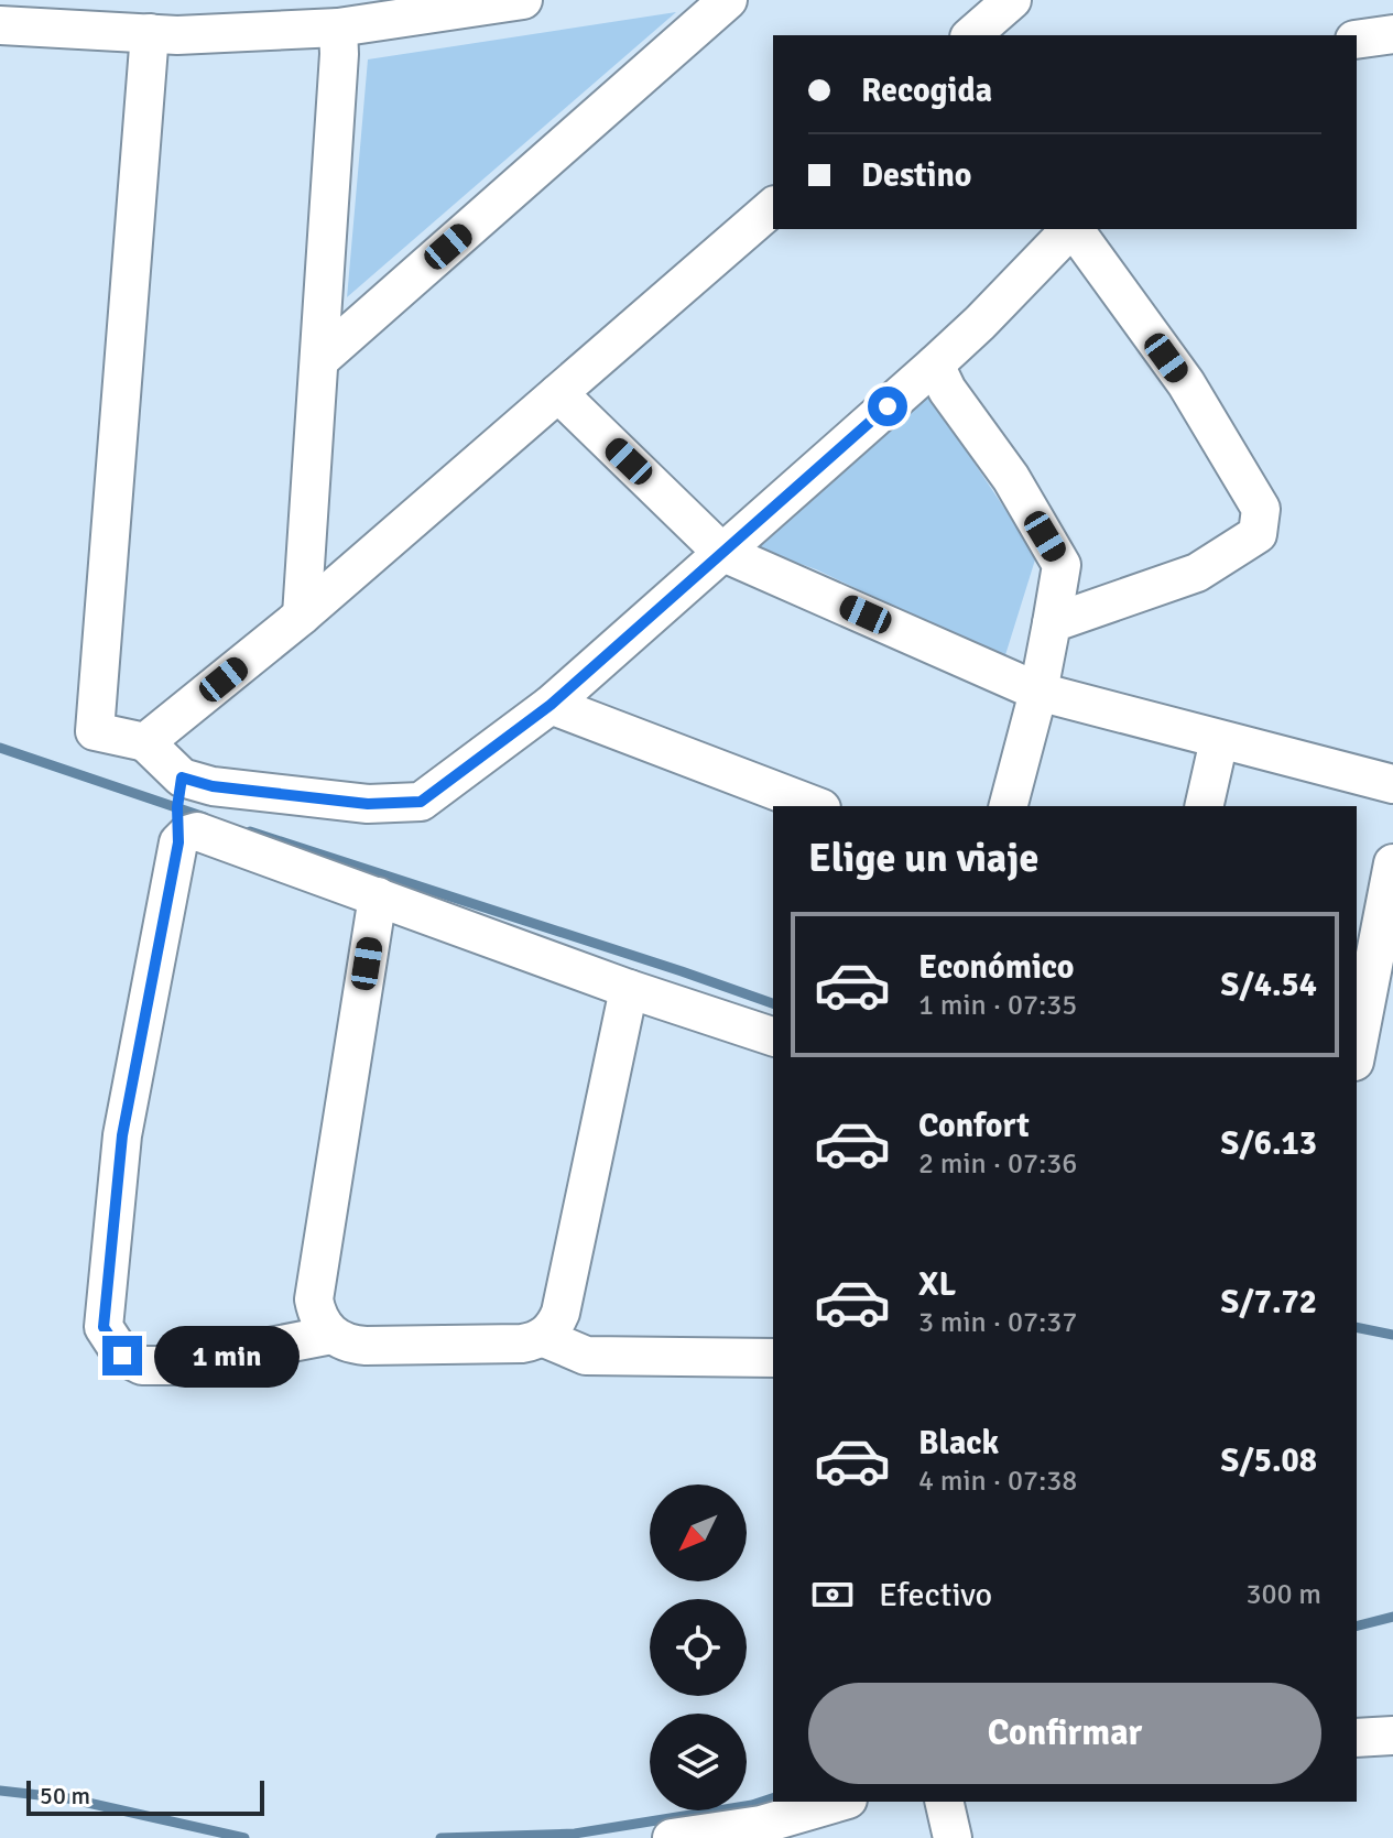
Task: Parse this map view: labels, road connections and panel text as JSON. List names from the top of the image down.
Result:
{
  "scale_bar": "50 m",
  "north": "bottom left",
  "page": {
    "banner": ["Recogida", "Destino"],
    "heading": "Elige un viaje",
    "list": [
      {
        "name": "Económico",
        "note": "1 min · 07:35",
        "value": "S/4.54"
      },
      {
        "name": "Confort",
        "note": "2 min · 07:36",
        "value": "S/6.13"
      },
      {
        "name": "XL",
        "note": "3 min · 07:37",
        "value": "S/7.72"
      },
      {
        "name": "Black",
        "note": "4 min · 07:38",
        "value": "S/5.08"
      }
    ],
    "bubble": "1 min",
    "pay": ["Efectivo", "300 m"],
    "buttons": "Confirmar",
    "scale": "50 m"
  }
}
